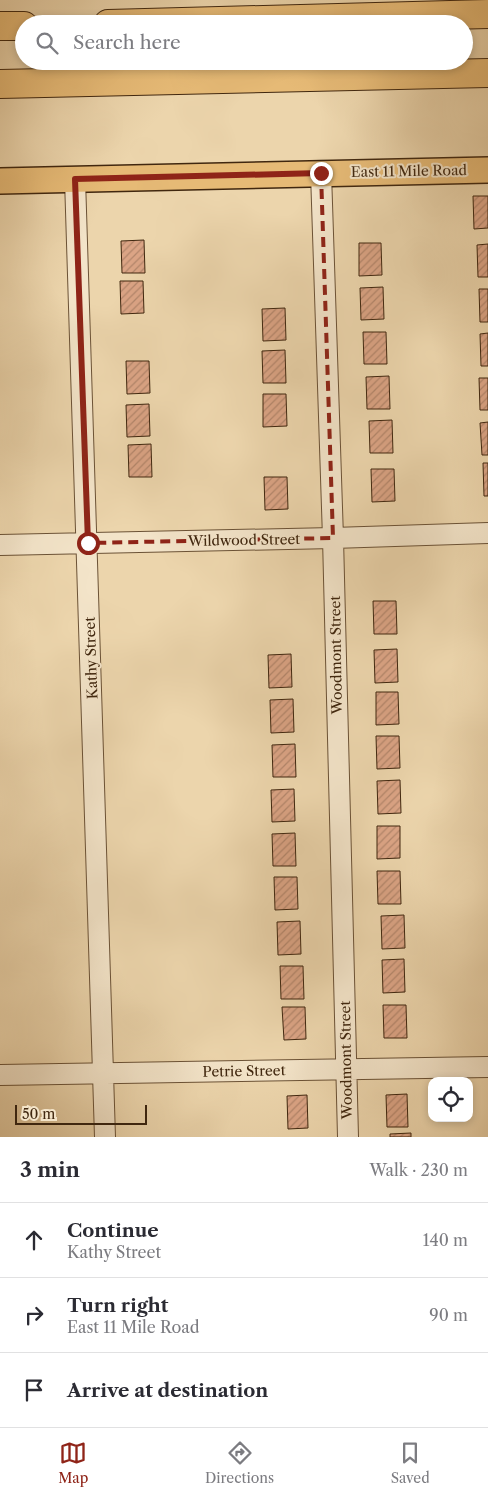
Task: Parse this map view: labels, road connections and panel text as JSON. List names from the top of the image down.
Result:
{
  "streets": {
    "main road": ["East 11 Mile Road"],
    "street": [
      "Wildwood Street",
      "Woodmont Street",
      "Kathy Street",
      "Petrie Street"
    ]
  },
  "crossings": [
    ["East 11 Mile Road", "Woodmont Street"],
    ["East 11 Mile Road", "Kathy Street"],
    ["Wildwood Street", "Woodmont Street"],
    ["Wildwood Street", "Kathy Street"],
    ["Woodmont Street", "Petrie Street"],
    ["Kathy Street", "Petrie Street"]
  ],
  "scale_bar": "50 m",
  "page": {
    "search": "Search here",
    "scale": "50 m",
    "heading": ["3 min", "Walk · 230 m"],
    "list": [
      ["Continue", "Kathy Street", "140 m"],
      ["Turn right", "East 11 Mile Road", "90 m"],
      "Arrive at destination"
    ],
    "nav": ["Map", "Directions", "Saved"]
  }
}
